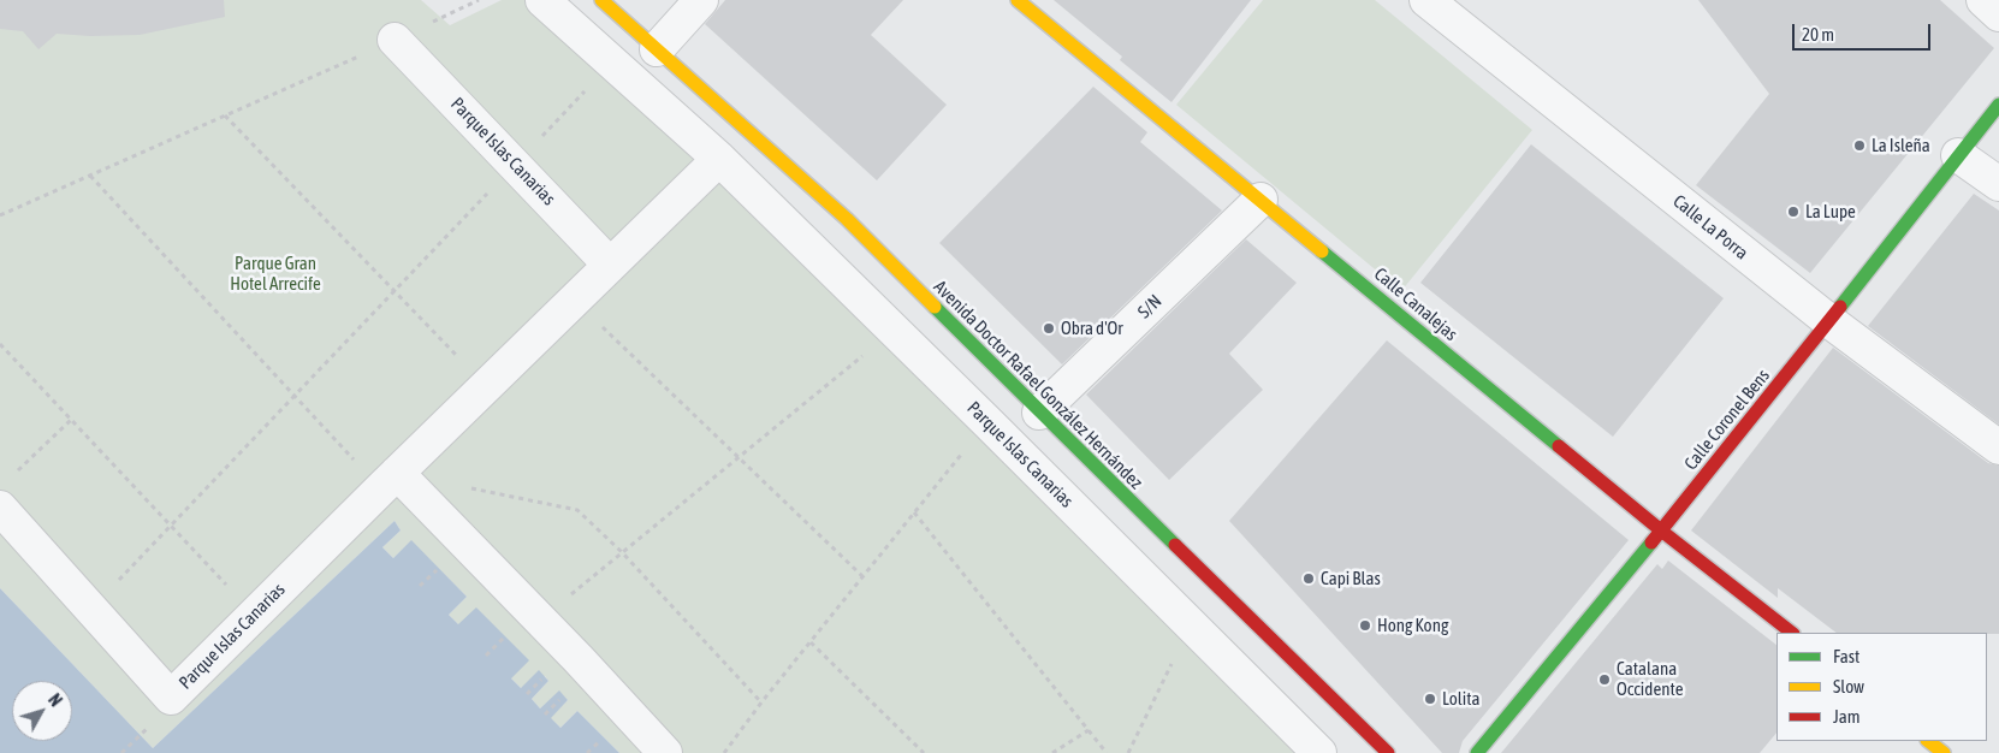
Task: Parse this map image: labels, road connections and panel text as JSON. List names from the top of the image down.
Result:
{
  "streets": {
    "street": [
      "Parque Islas Canarias",
      "Calle La Porra",
      "Calle Canalejas",
      "S/N",
      "Avenida Doctor Rafael González Hernández",
      "Calle Coronel Bens"
    ]
  },
  "crossings": [
    ["Calle La Porra", "Calle Coronel Bens"],
    ["Calle Canalejas", "S/N"],
    ["Calle Canalejas", "Calle Coronel Bens"],
    ["S/N", "Avenida Doctor Rafael González Hernández"]
  ],
  "parks": ["Parque Gran Hotel Arrecife"],
  "places": [
    "La Isleña",
    "La Lupe",
    "Obra d'Or",
    "Capi Blas",
    "Hong Kong",
    "Catalana Occidente",
    "Lolita"
  ],
  "legend": ["Fast", "Slow", "Jam"],
  "scale_bar": "20 m",
  "north": "top right"
}
